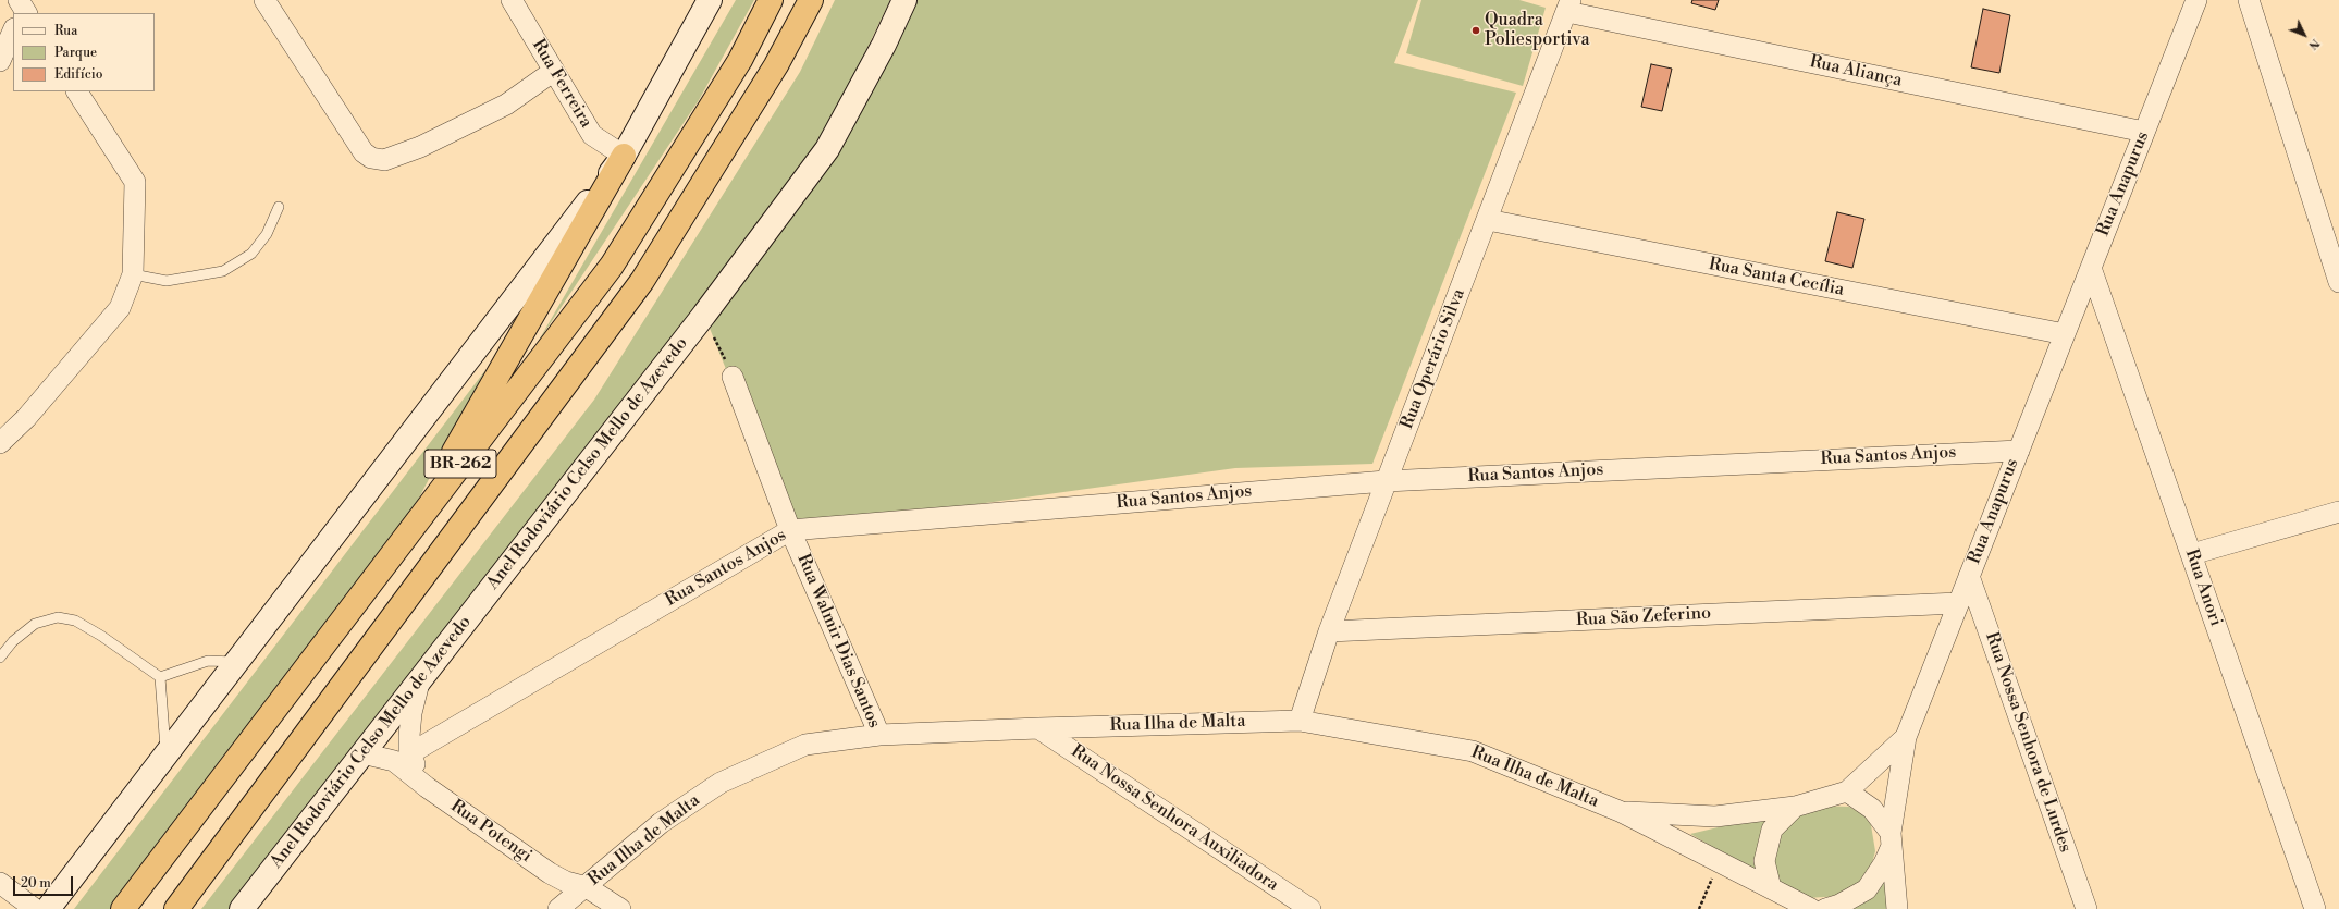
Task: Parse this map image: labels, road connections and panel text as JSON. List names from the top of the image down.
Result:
{
  "streets": {
    "highway": ["BR-262"],
    "main road": ["Anel Rodoviário Celso Mello de Azevedo"],
    "street": [
      "Rua Aliança",
      "Rua Ferreira",
      "Rua Anapurus",
      "Rua Santa Cecília",
      "Rua Operário Silva",
      "Rua Santos Anjos",
      "Rua Anori",
      "Rua São Zeferino",
      "Rua Walmir Dias Santos",
      "Rua Ilha de Malta",
      "Rua Nossa Senhora de Lurdes",
      "Rua Nossa Senhora Auxiliadora",
      "Rua Potengi"
    ]
  },
  "crossings": [
    ["Rua Aliança", "Rua Anapurus"],
    ["Rua Aliança", "Rua Operário Silva"],
    ["Rua Anapurus", "Rua Santa Cecília"],
    ["Rua Anapurus", "Rua Santos Anjos"],
    ["Rua Anapurus", "Rua Anori"],
    ["Rua Anapurus", "Rua São Zeferino"],
    ["Rua Anapurus", "Rua Ilha de Malta"],
    ["Rua Anapurus", "Rua Nossa Senhora de Lurdes"],
    ["Rua Santa Cecília", "Rua Operário Silva"],
    ["Rua Operário Silva", "Rua Santos Anjos"],
    ["Rua Operário Silva", "Rua São Zeferino"],
    ["Rua Operário Silva", "Rua Ilha de Malta"],
    ["Rua Santos Anjos", "Rua Walmir Dias Santos"],
    ["Anel Rodoviário Celso Mello de Azevedo", "Rua Potengi"],
    ["Rua Walmir Dias Santos", "Rua Ilha de Malta"],
    ["Rua Ilha de Malta", "Rua Nossa Senhora Auxiliadora"],
    ["Rua Ilha de Malta", "Rua Potengi"]
  ],
  "places": ["Quadra Poliesportiva"],
  "legend": ["Rua", "Parque", "Edifício"],
  "scale_bar": "20 m",
  "north": "bottom right"
}
